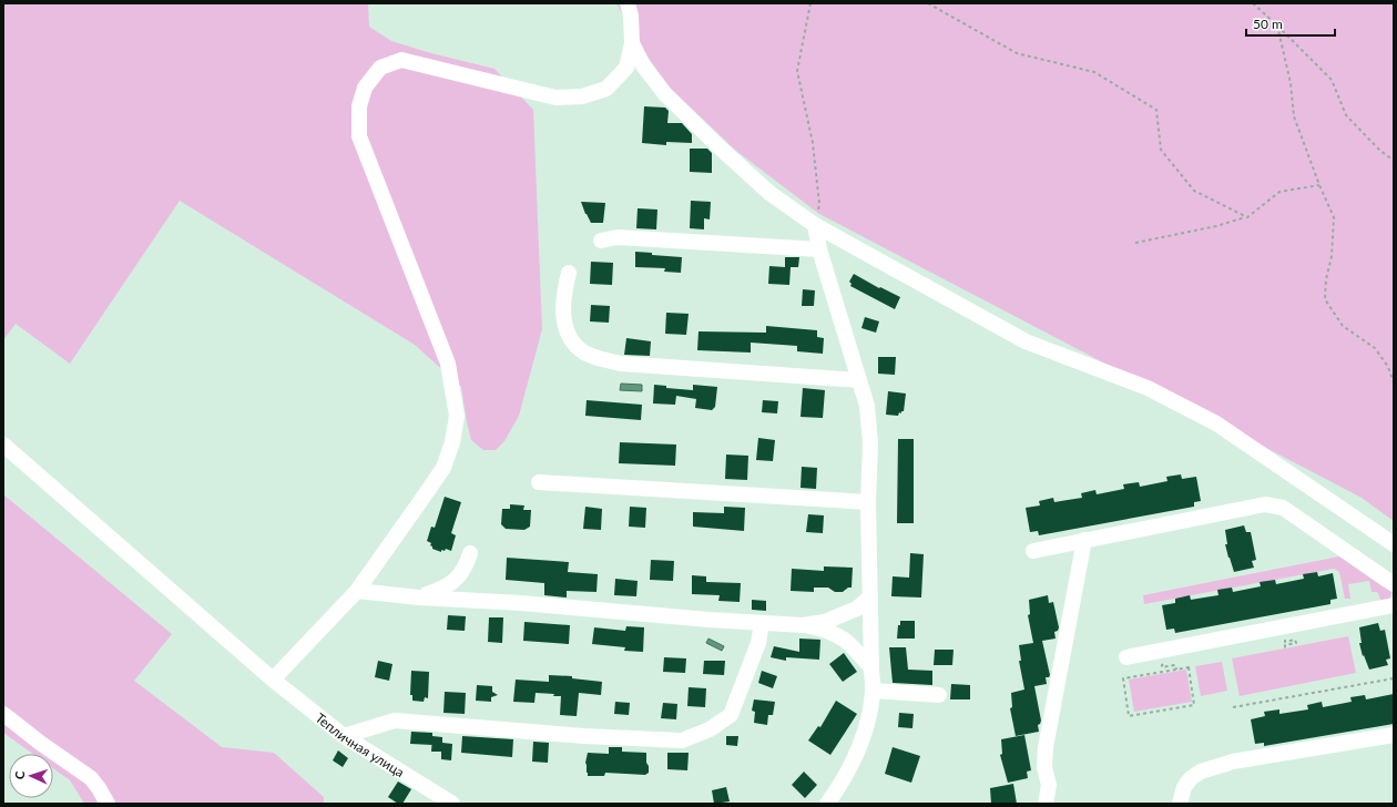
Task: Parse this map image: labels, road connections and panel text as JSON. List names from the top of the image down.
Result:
{
  "streets": {
    "street": ["Тепличная улица"]
  },
  "scale_bar": "50 m",
  "north": "left"
}
